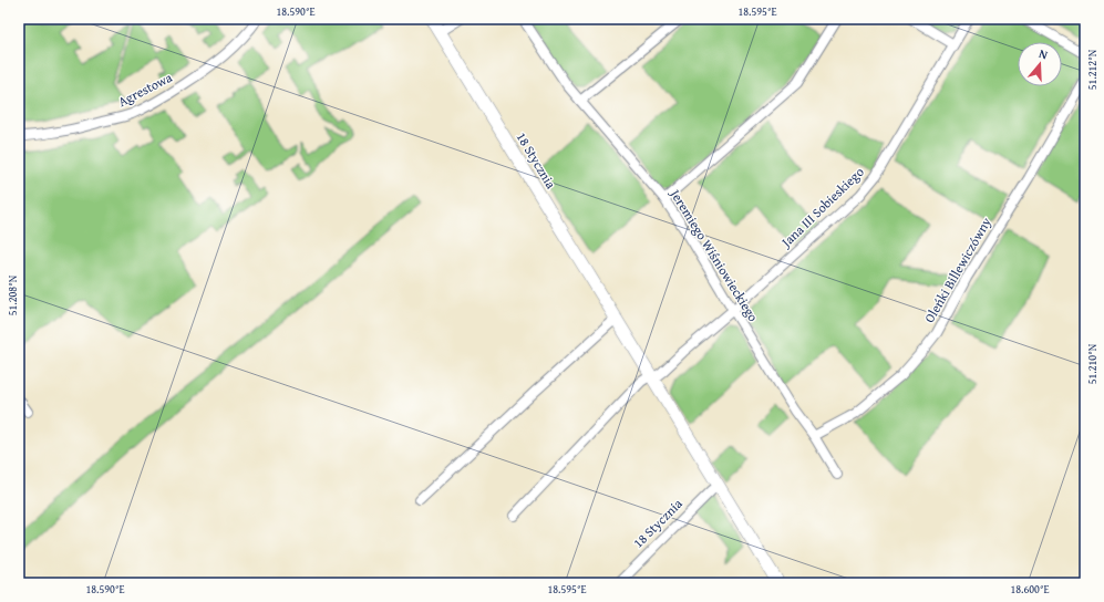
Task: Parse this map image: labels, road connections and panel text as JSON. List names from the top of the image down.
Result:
{
  "streets": {
    "main road": ["18 Stycznia"],
    "street": [
      "Agrestowa",
      "Jana III Sobieskiego",
      "Jeremiego Wiśniowieckiego",
      "Oleńki Billewiczówny"
    ]
  },
  "crossings": [
    ["18 Stycznia", "Jana III Sobieskiego"],
    ["Jana III Sobieskiego", "Jeremiego Wiśniowieckiego"],
    ["Jeremiego Wiśniowieckiego", "Oleńki Billewiczówny"]
  ],
  "north": "top",
  "coordinates": [
    "18.590°E",
    "18.595°E",
    "51.212°N",
    "51.208°N",
    "51.210°N",
    "18.600°E"
  ]
}
